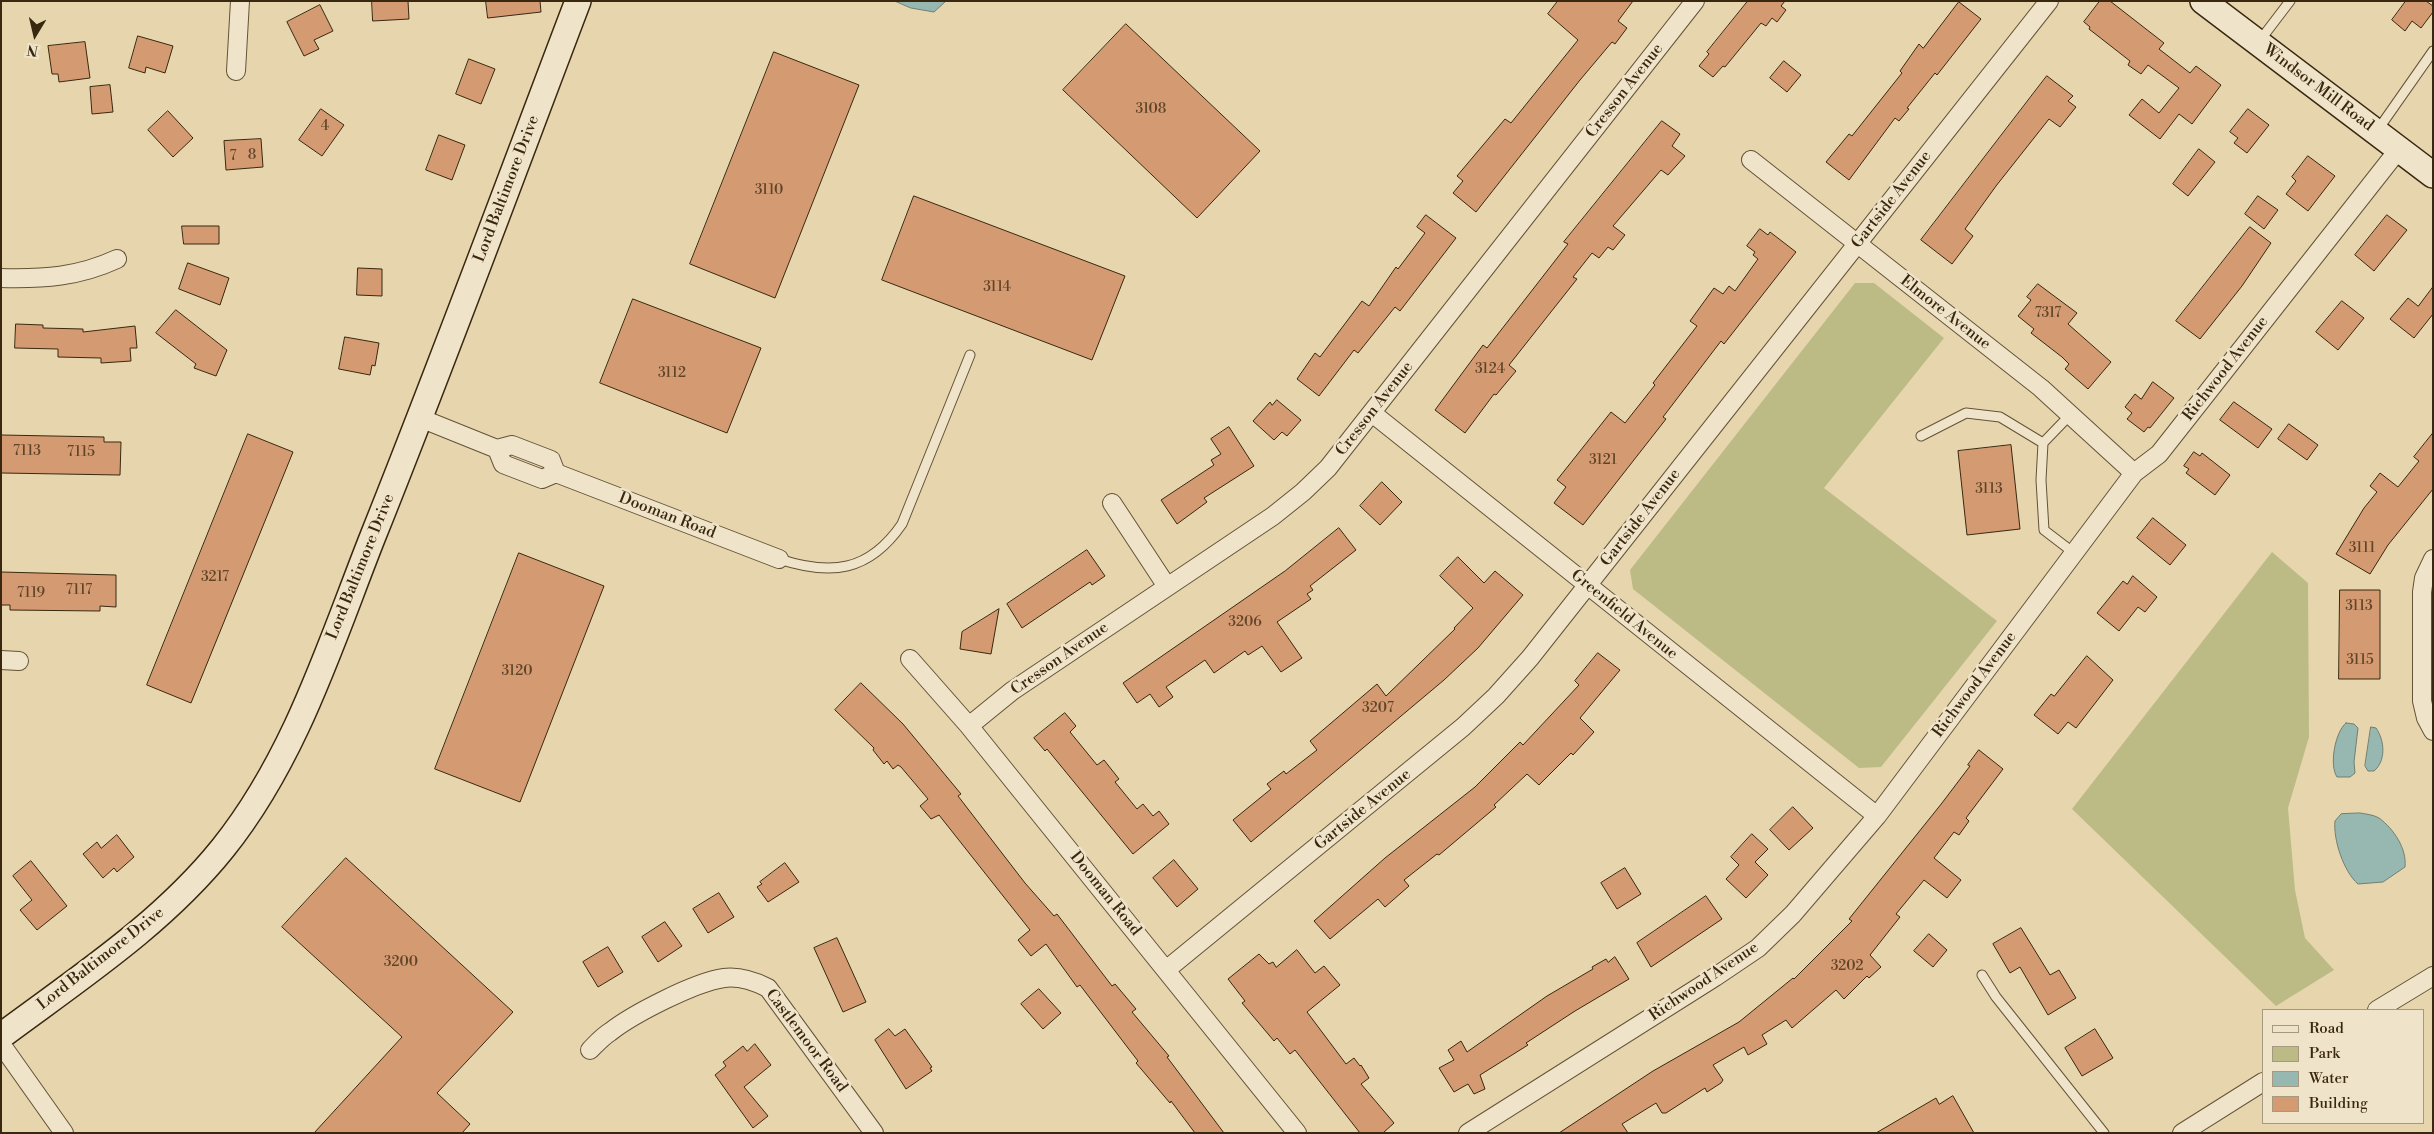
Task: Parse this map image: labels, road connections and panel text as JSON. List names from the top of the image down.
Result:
{
  "streets": {
    "main road": ["Windsor Mill Road", "Lord Baltimore Drive"],
    "street": [
      "Cresson Avenue",
      "Gartside Avenue",
      "Elmore Avenue",
      "Richwood Avenue",
      "Dooman Road",
      "Greenfield Avenue",
      "Castlemoor Road"
    ]
  },
  "crossings": [
    ["Windsor Mill Road", "Richwood Avenue"],
    ["Cresson Avenue", "Dooman Road"],
    ["Cresson Avenue", "Greenfield Avenue"],
    ["Lord Baltimore Drive", "Dooman Road"],
    ["Gartside Avenue", "Elmore Avenue"],
    ["Gartside Avenue", "Dooman Road"],
    ["Gartside Avenue", "Greenfield Avenue"],
    ["Elmore Avenue", "Richwood Avenue"],
    ["Richwood Avenue", "Greenfield Avenue"]
  ],
  "house_numbers": [
    "3108",
    "4",
    "8",
    "7",
    "3110",
    "3114",
    "7317",
    "3124",
    "3112",
    "7113",
    "7115",
    "3121",
    "3113",
    "3111",
    "3217",
    "7117",
    "7119",
    "3113",
    "3206",
    "3115",
    "3120",
    "3207",
    "3200",
    "3202"
  ],
  "legend": [
    "Road",
    "Park",
    "Water",
    "Building"
  ],
  "north": "bottom"
}
